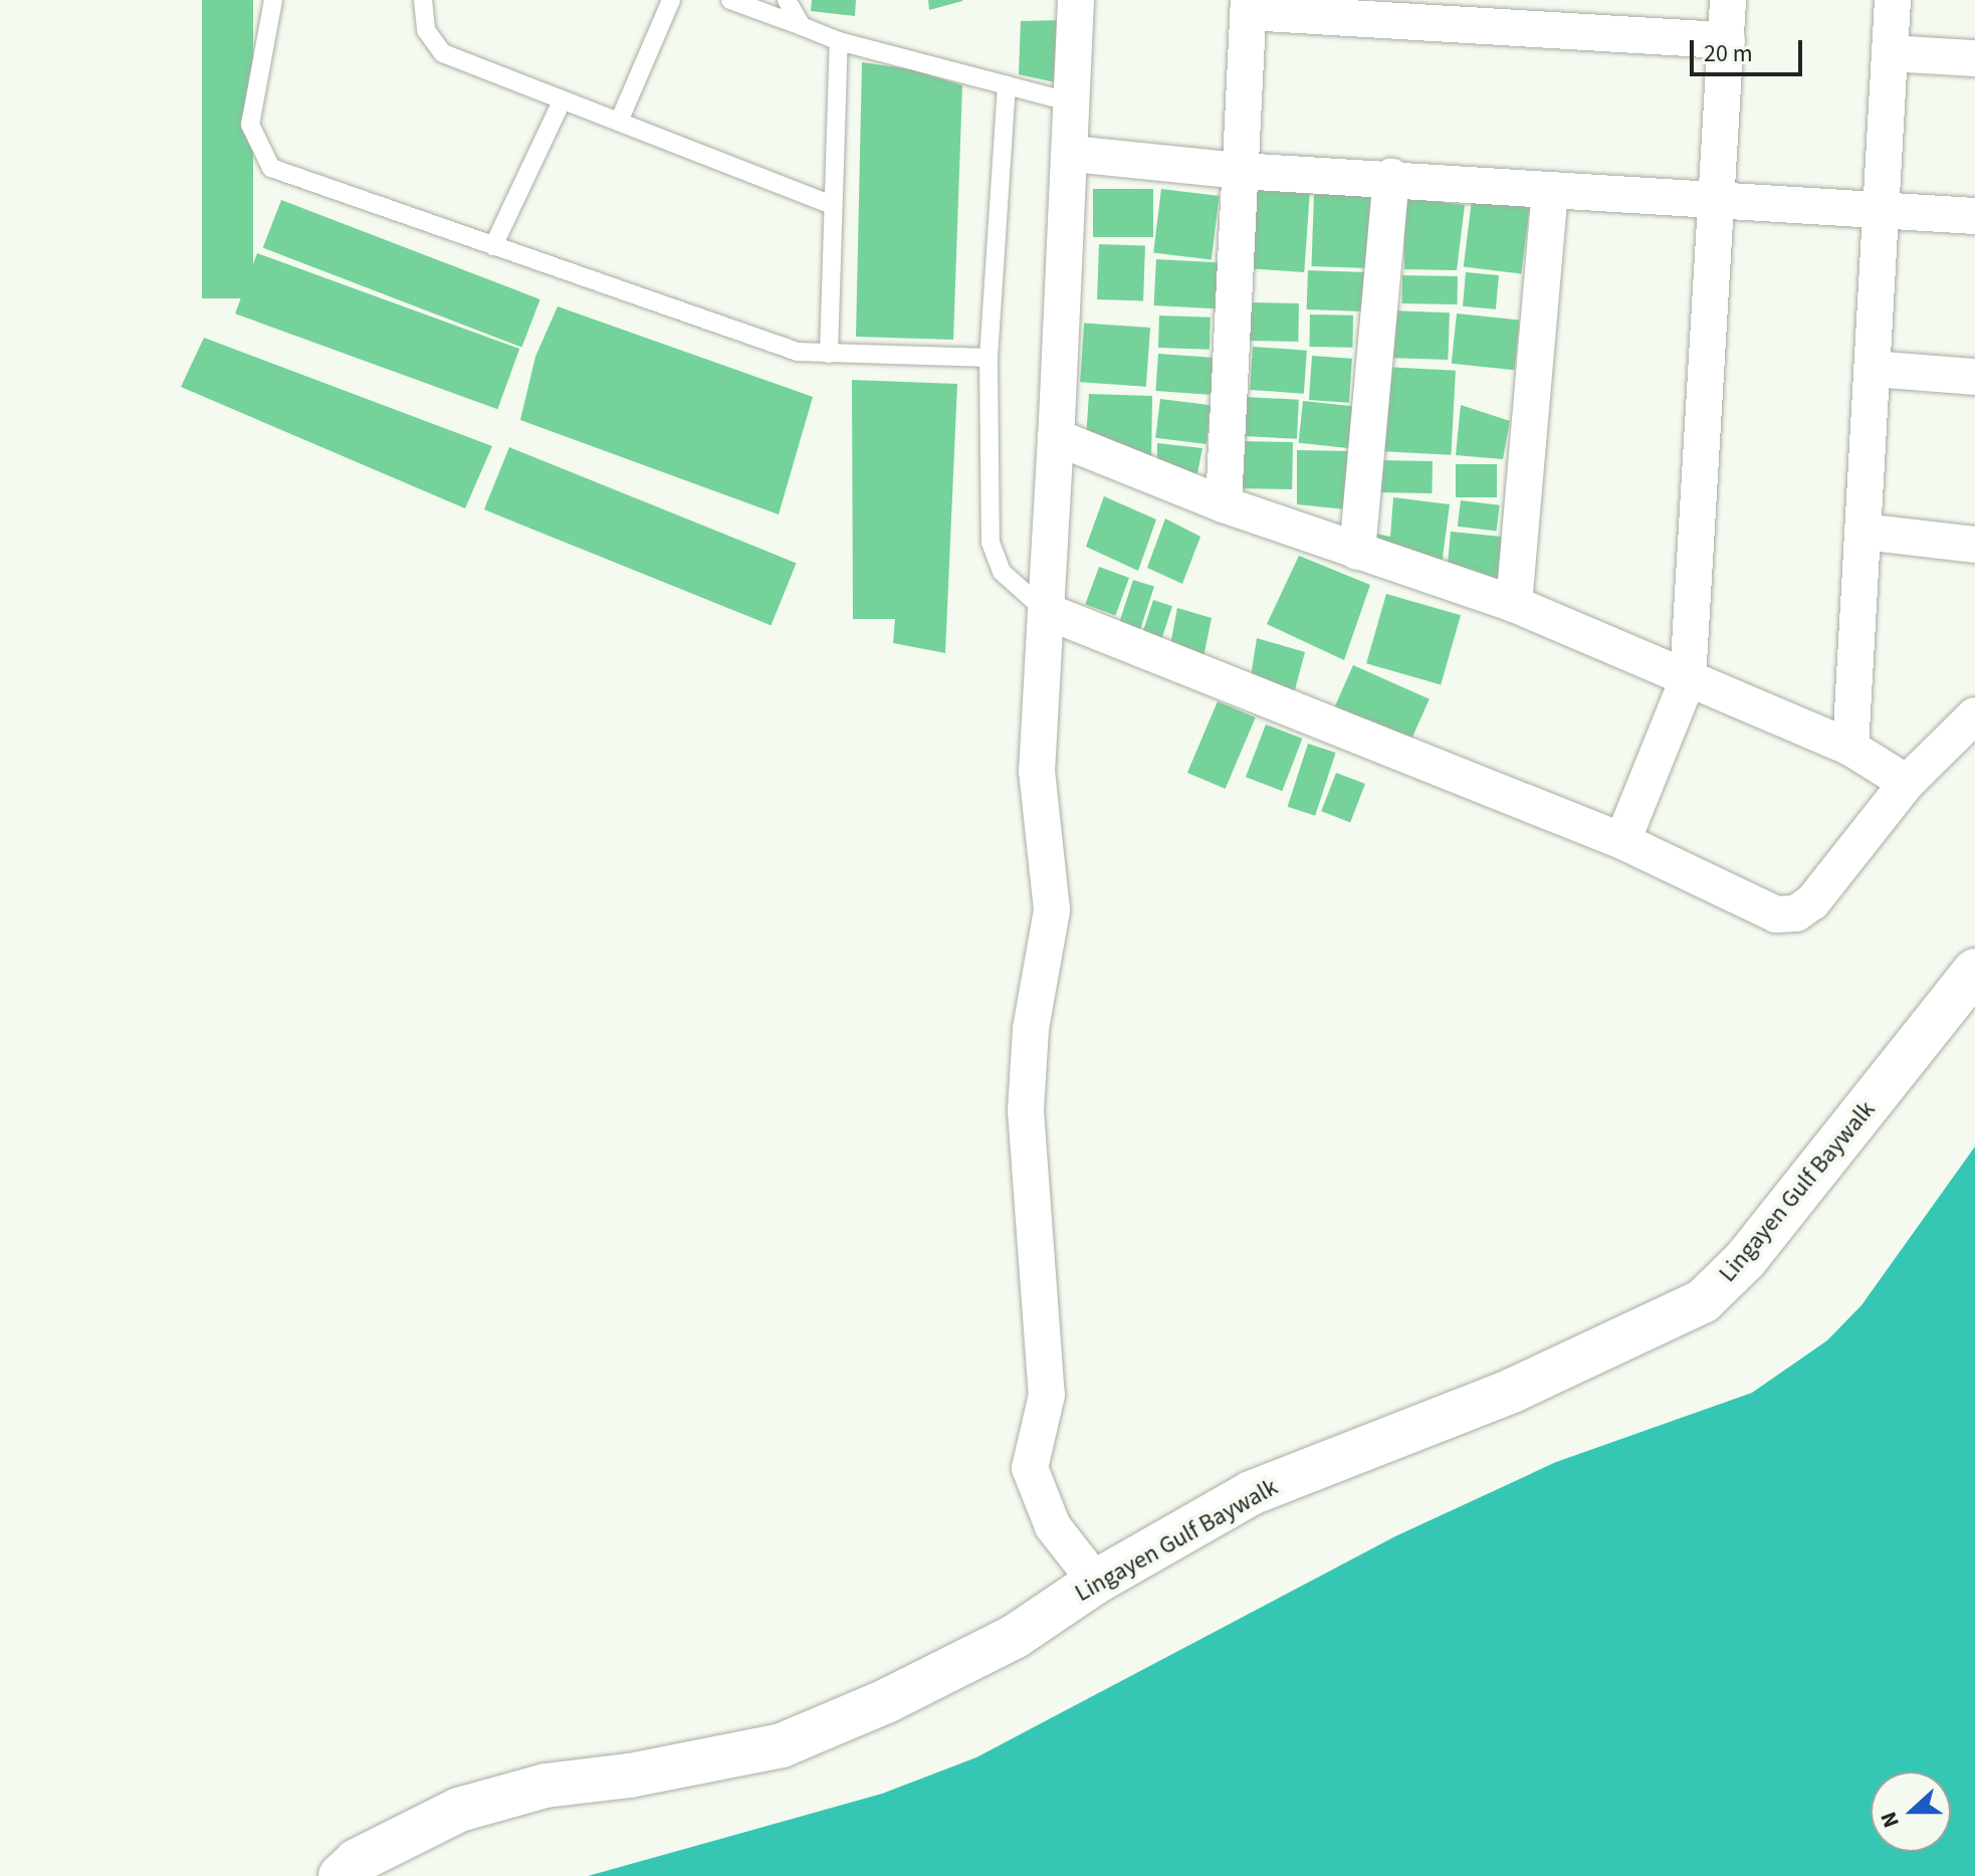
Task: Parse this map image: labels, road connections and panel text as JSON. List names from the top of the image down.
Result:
{
  "streets": {
    "street": ["Lingayen Gulf Baywalk"]
  },
  "scale_bar": "20 m",
  "north": "left"
}
